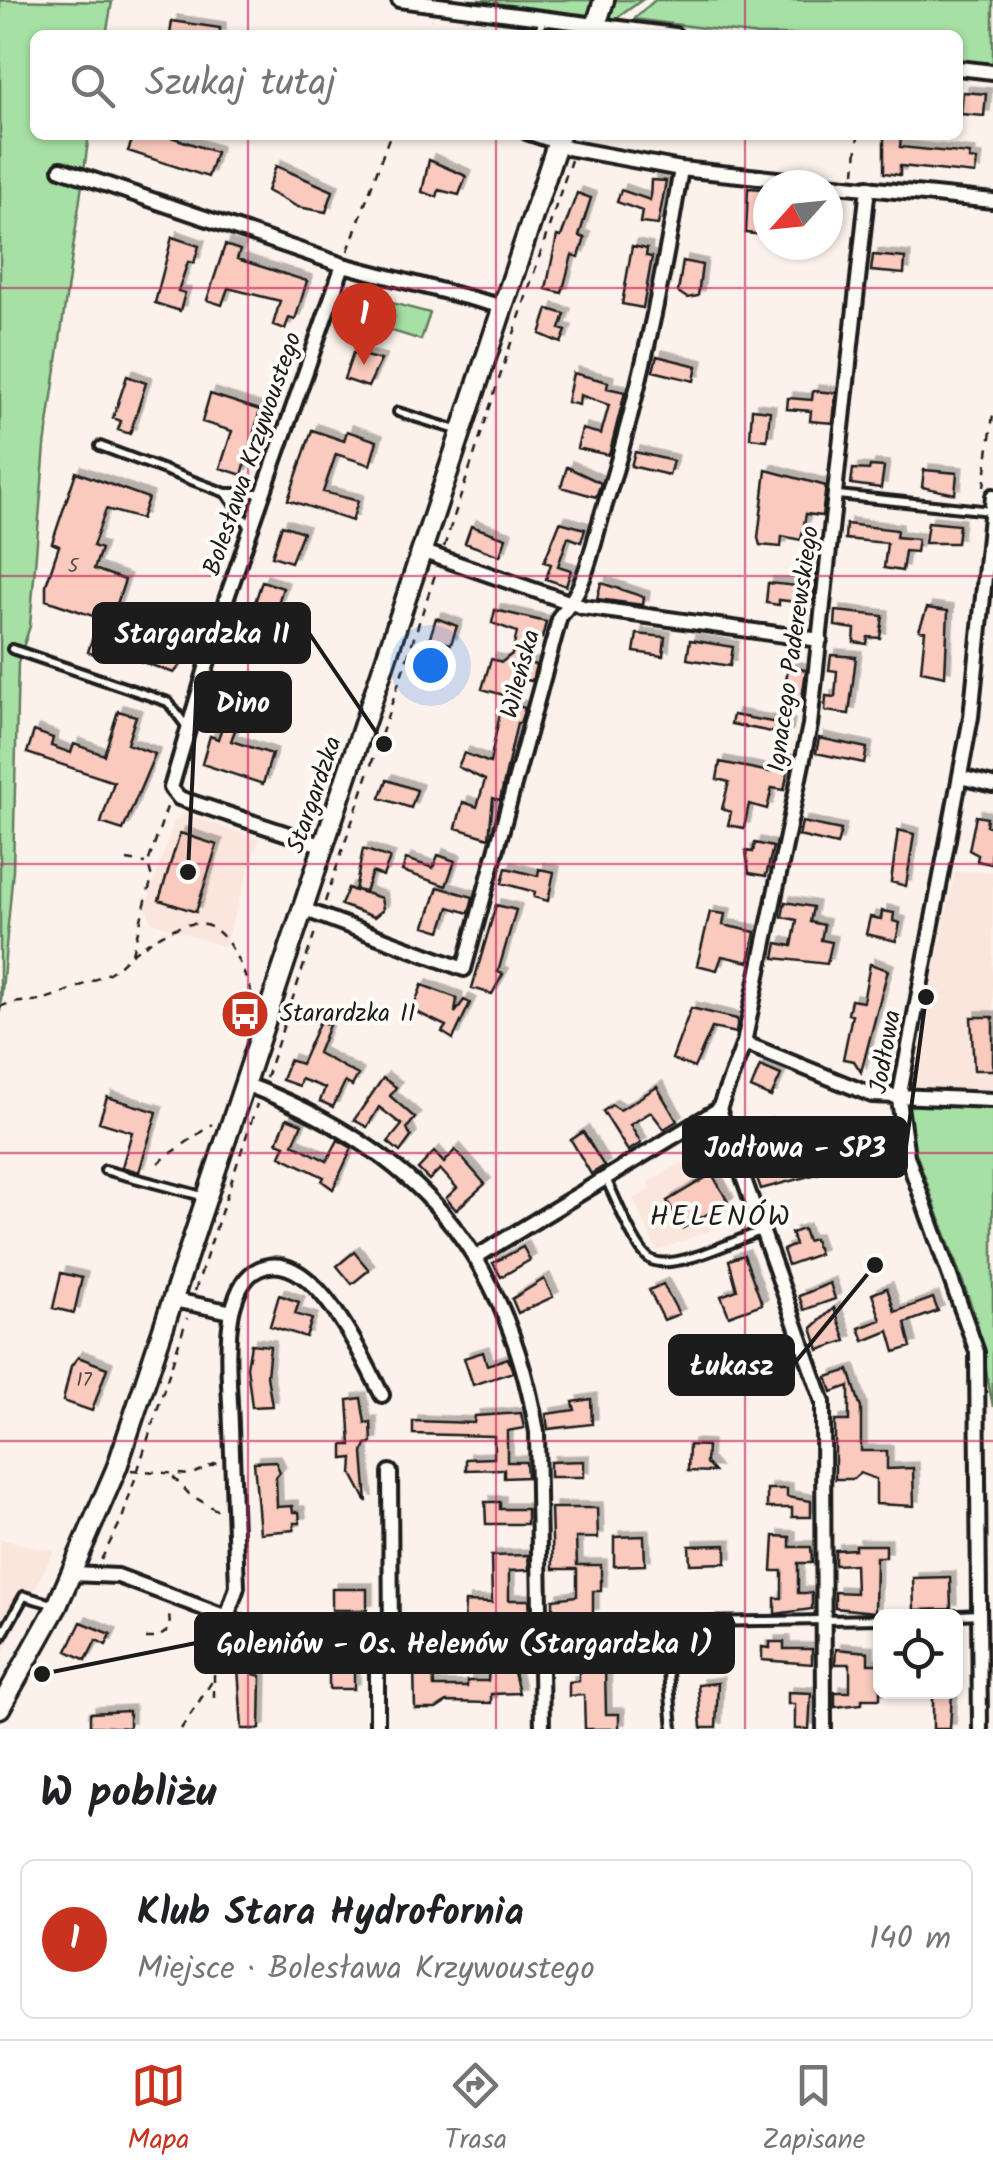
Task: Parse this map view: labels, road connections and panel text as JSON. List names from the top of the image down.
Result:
{
  "streets": {
    "street": [
      "Bolesława Krzywoustego",
      "Ignacego Paderewskiego",
      "Wileńska",
      "Stargardzka",
      "Jodłowa"
    ]
  },
  "crossings": [
    ["Wileńska", "Stargardzka"]
  ],
  "districts": ["HELENÓW"],
  "places": {
    "other": [
      "Stargardzka II",
      "Dino",
      "Jodłowa - SP3",
      "Łukasz",
      "Goleniów - Os. Helenów (Stargardzka I)"
    ],
    "bus stop": ["Starardzka II"]
  },
  "house_numbers": ["5", "17"],
  "north": "bottom left",
  "page": {
    "search": "Szukaj tutaj",
    "pins": "1",
    "heading": "W pobliżu",
    "list": [
      {
        "mark": "1",
        "name": "Klub Stara Hydrofornia",
        "note": "Miejsce · Bolesława Krzywoustego",
        "value": "140 m"
      }
    ],
    "nav": ["Mapa", "Trasa", "Zapisane"]
  }
}
